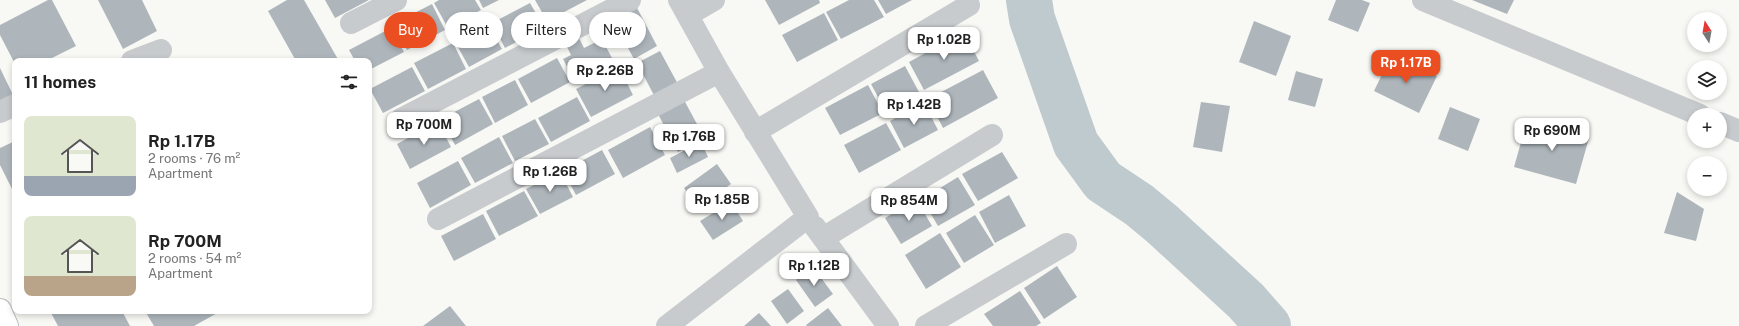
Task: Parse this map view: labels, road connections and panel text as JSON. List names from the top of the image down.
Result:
{
  "north": "top",
  "page": {
    "map_buttons": ["+", "−"],
    "chip": [
      "Buy",
      "Rent",
      "Filters",
      "New"
    ],
    "price": [
      "Rp 1.02B",
      "Rp 1.17B",
      "Rp 2.26B",
      "Rp 1.42B",
      "Rp 700M",
      "Rp 690M",
      "Rp 1.76B",
      "Rp 1.26B",
      "Rp 1.85B",
      "Rp 854M",
      "Rp 1.12B"
    ],
    "heading": "11 homes",
    "list": [
      {
        "name": "Rp 1.17B",
        "note": "2 rooms · 76 m² · Apartment"
      },
      {
        "name": "Rp 700M",
        "note": "2 rooms · 54 m² · Apartment"
      }
    ]
  }
}
